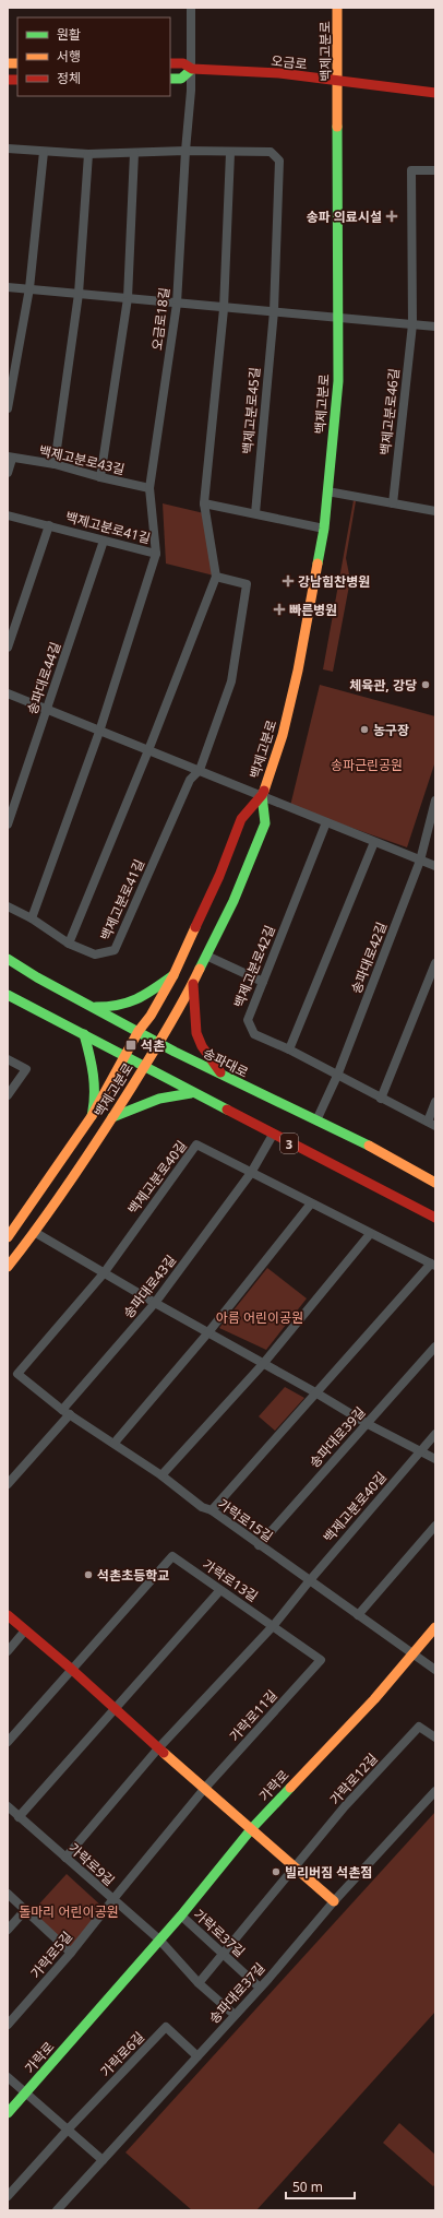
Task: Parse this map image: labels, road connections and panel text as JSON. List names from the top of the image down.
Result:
{
  "streets": {
    "main road": [
      "백제고분로",
      "오금로",
      "송파대로",
      "3",
      "가락로"
    ],
    "street": [
      "오금로18길",
      "백제고분로45길",
      "백제고분로46길",
      "백제고분로43길",
      "백제고분로41길",
      "송파대로44길",
      "송파대로42길",
      "백제고분로42길",
      "백제고분로40길",
      "송파대로43길",
      "송파대로39길",
      "가락로15길",
      "가락로13길",
      "가락로11길",
      "가락로12길",
      "가락로9길",
      "가락로37길",
      "가락로5길",
      "송파대로37길",
      "가락로6길"
    ]
  },
  "crossings": [
    ["백제고분로", "오금로"],
    ["백제고분로", "송파대로"],
    ["백제고분로", "3"],
    ["오금로", "오금로18길"],
    ["오금로18길", "백제고분로43길"],
    ["오금로18길", "백제고분로41길"],
    ["백제고분로41길", "송파대로44길"],
    ["송파대로42길", "백제고분로42길"],
    ["송파대로42길", "송파대로"],
    ["3", "송파대로43길"],
    ["백제고분로40길", "송파대로43길"],
    ["백제고분로40길", "가락로15길"],
    ["송파대로43길", "가락로15길"],
    ["송파대로39길", "가락로15길"],
    ["가락로15길", "가락로"],
    ["가락로13길", "가락로11길"],
    ["가락로11길", "가락로9길"],
    ["가락로11길", "가락로5길"],
    ["가락로12길", "가락로37길"],
    ["가락로", "가락로9길"],
    ["가락로", "가락로37길"],
    ["가락로9길", "가락로5길"],
    ["가락로37길", "송파대로37길"],
    ["송파대로37길", "가락로6길"]
  ],
  "parks": ["송파근린공원", "아름 어린이공원", "돌마리 어린이공원"],
  "places": {
    "health": ["송파 의료시설", "강남힘찬병원", "빠른병원"],
    "other": [
      "체육관, 강당",
      "농구장",
      "석촌초등학교",
      "빌리버짐 석촌점"
    ],
    "transit": ["석촌"]
  },
  "legend": ["원활", "서행", "정체"],
  "scale_bar": "50 m"
}
